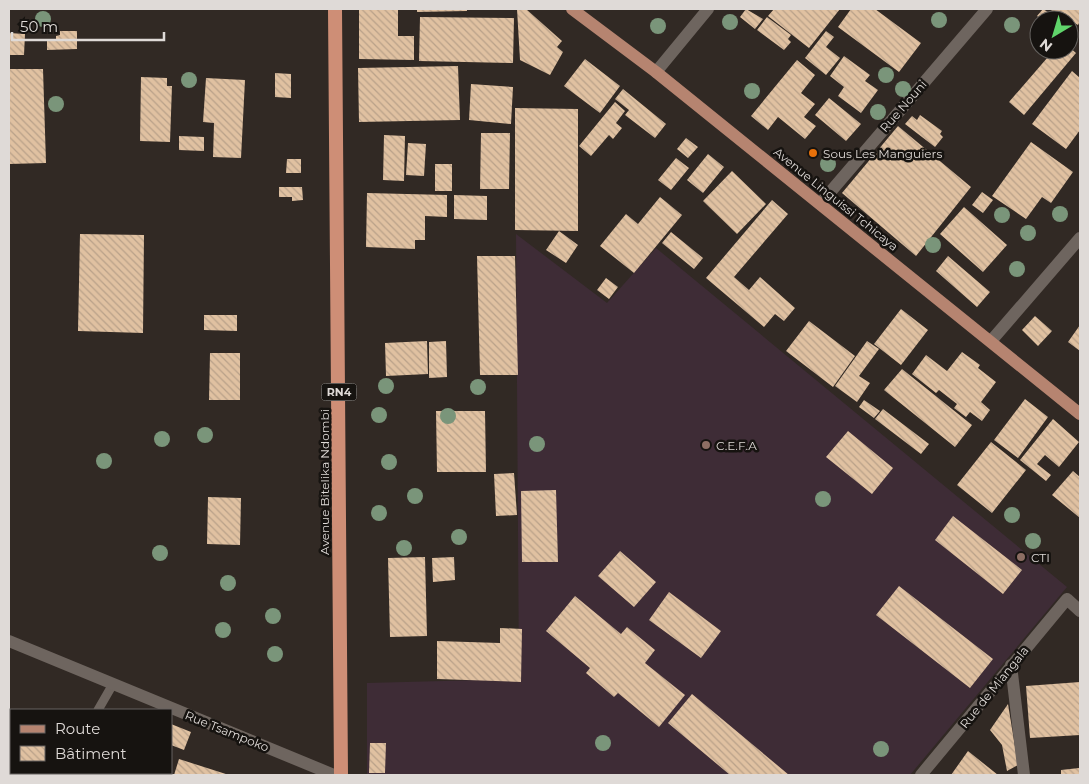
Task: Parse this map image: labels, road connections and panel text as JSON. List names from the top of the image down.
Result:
{
  "streets": {
    "highway": ["RN4", "Avenue Bitelika Ndombi"],
    "main road": ["Avenue Linguissi Tchicaya"],
    "street": ["Rue Nouni", "Rue de Miangala", "Rue Tsampoko"]
  },
  "crossings": [
    ["Rue Nouni", "Avenue Linguissi Tchicaya"]
  ],
  "places": ["Sous Les Manguiers", "C.E.F.A", "CTI"],
  "legend": ["Route", "Bâtiment"],
  "scale_bar": "50 m",
  "north": "bottom left"
}
